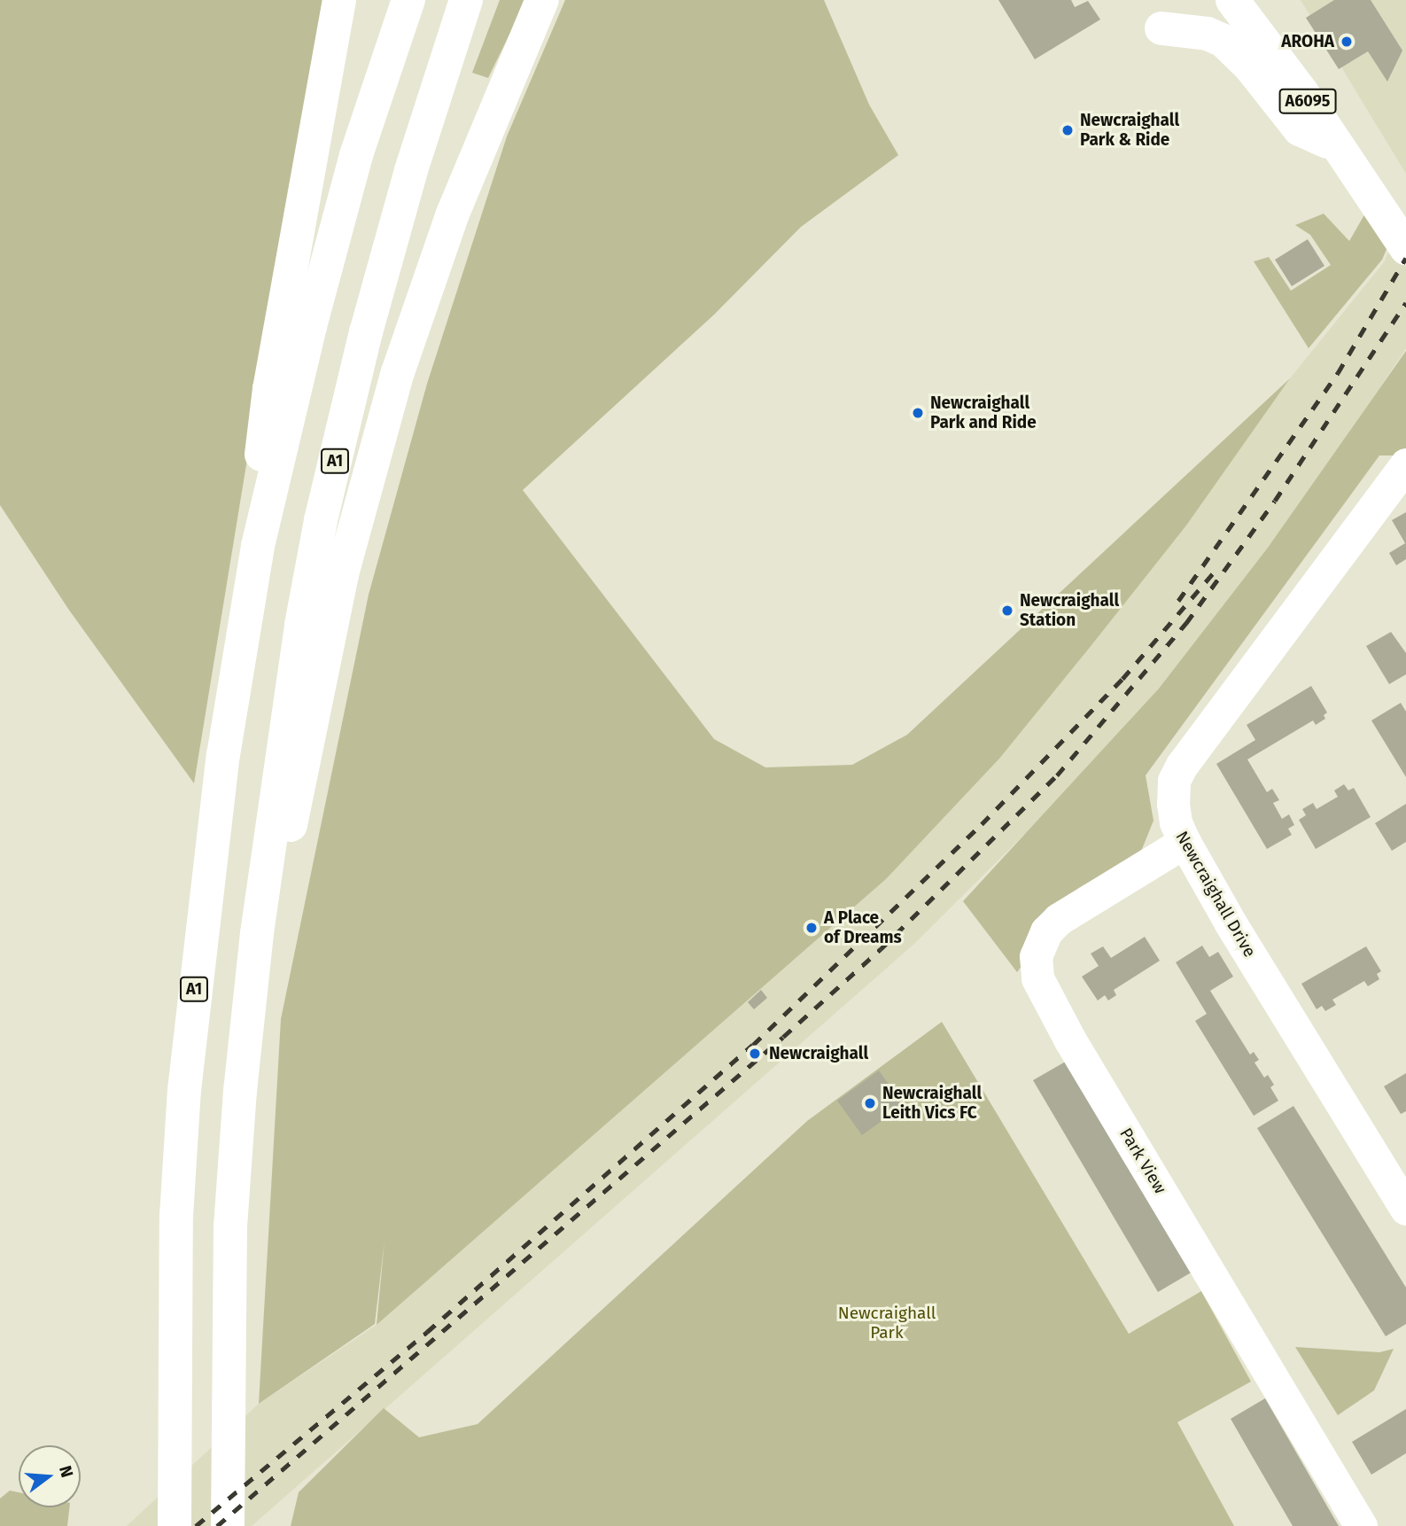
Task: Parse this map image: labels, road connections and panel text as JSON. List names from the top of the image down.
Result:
{
  "streets": {
    "main road": ["A6095", "A1"],
    "street": ["Newcraighall Drive", "Park View"]
  },
  "crossings": [
    ["Newcraighall Drive", "Park View"]
  ],
  "parks": ["Newcraighall Park"],
  "places": [
    "AROHA",
    "Newcraighall Park & Ride",
    "Newcraighall Park and Ride",
    "Newcraighall Station",
    "A Place of Dreams",
    "Newcraighall",
    "Newcraighall Leith Vics FC"
  ],
  "north": "right"
}
